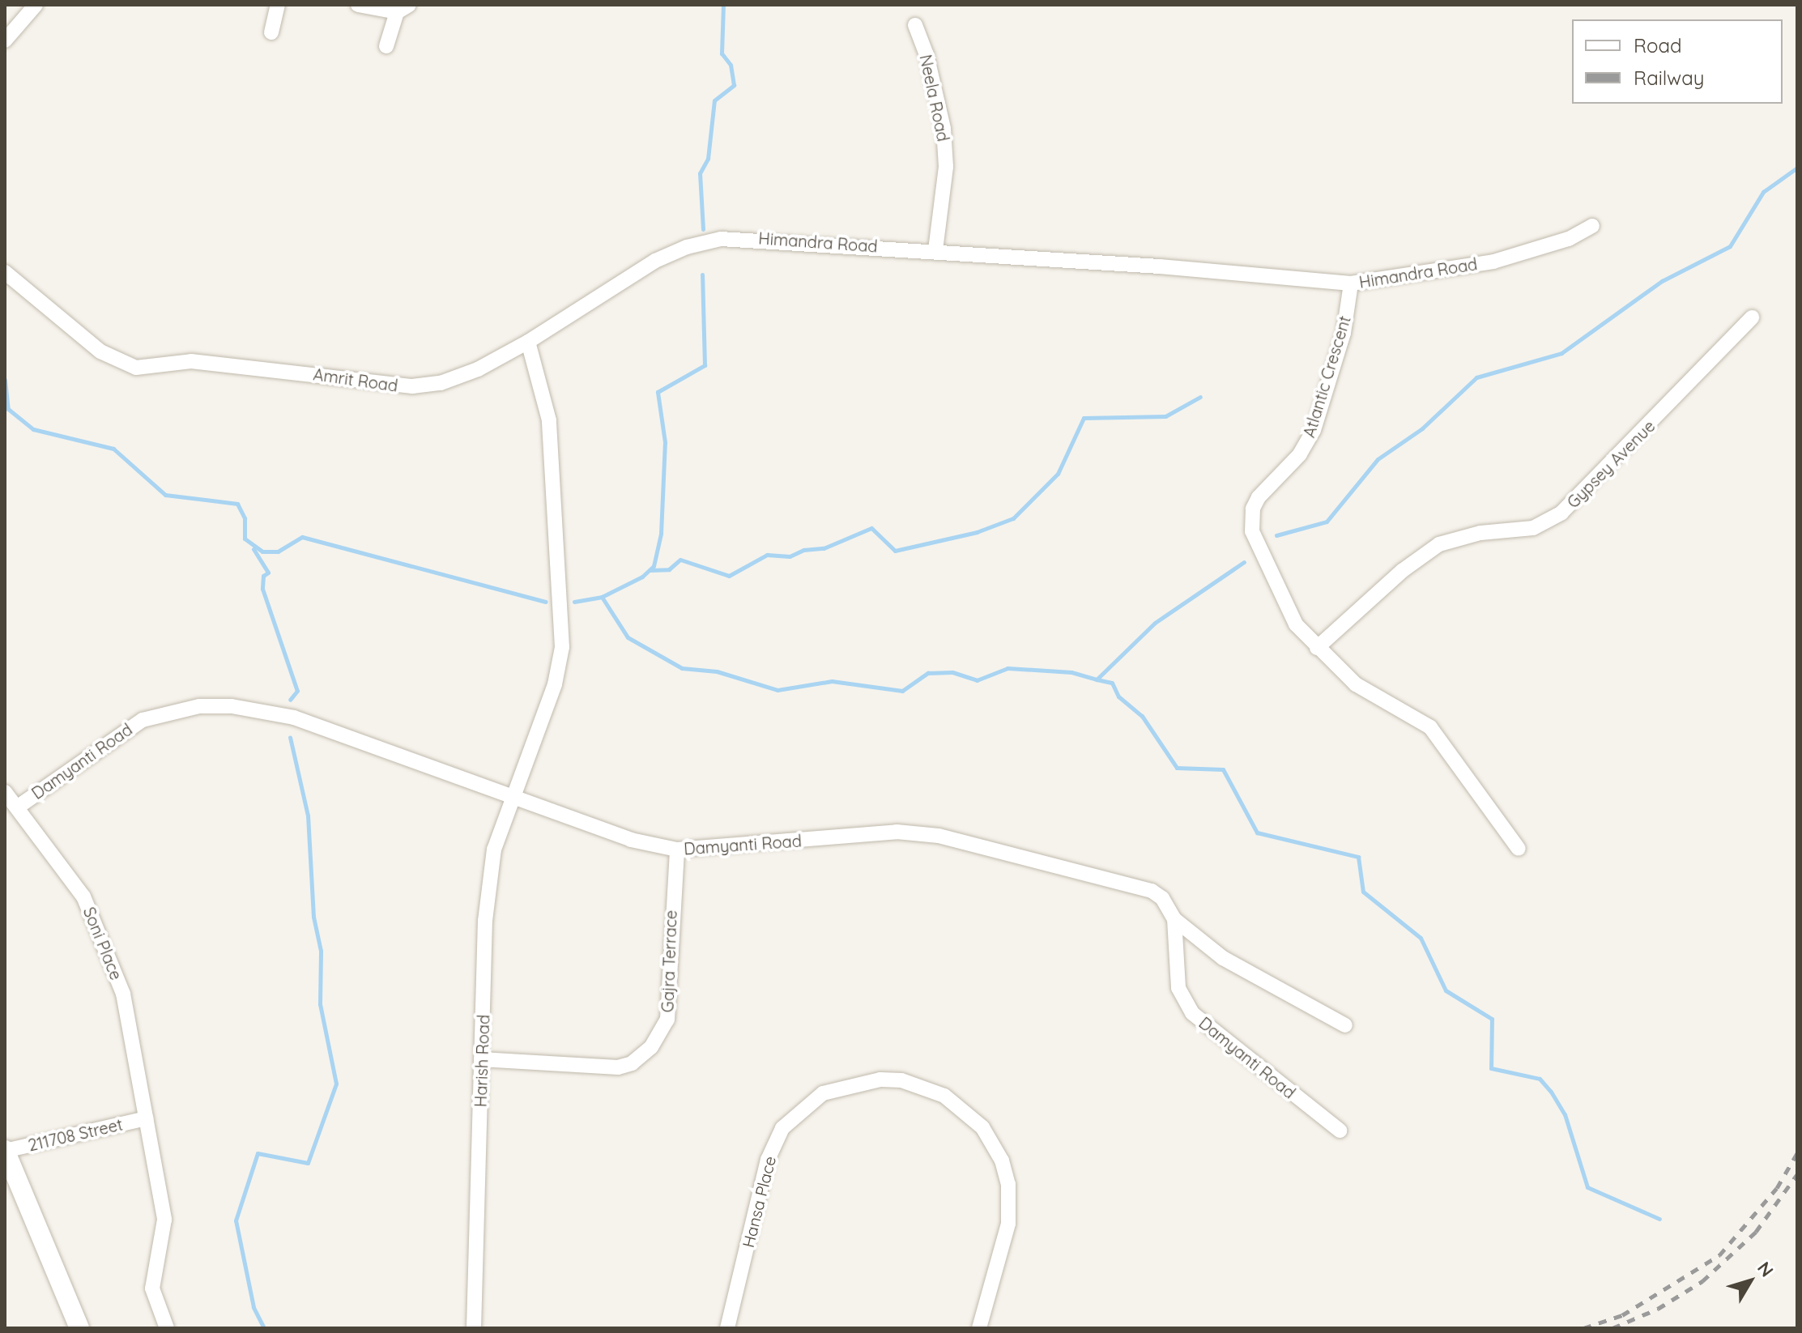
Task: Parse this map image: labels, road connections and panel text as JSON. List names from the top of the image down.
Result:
{
  "streets": {
    "street": [
      "Neela Road",
      "Himandra Road",
      "Atlantic Crescent",
      "Amrit Road",
      "Gypsey Avenue",
      "Damyanti Road",
      "Soni Place",
      "Gajra Terrace",
      "Harish Road",
      "211708 Street",
      "Hansa Place"
    ]
  },
  "crossings": [
    ["Neela Road", "Himandra Road"],
    ["Himandra Road", "Atlantic Crescent"],
    ["Himandra Road", "Amrit Road"],
    ["Atlantic Crescent", "Gypsey Avenue"],
    ["Damyanti Road", "Soni Place"],
    ["Damyanti Road", "Gajra Terrace"],
    ["Damyanti Road", "Harish Road"],
    ["Soni Place", "211708 Street"],
    ["Gajra Terrace", "Harish Road"]
  ],
  "legend": ["Road", "Railway"],
  "north": "top right"
}
